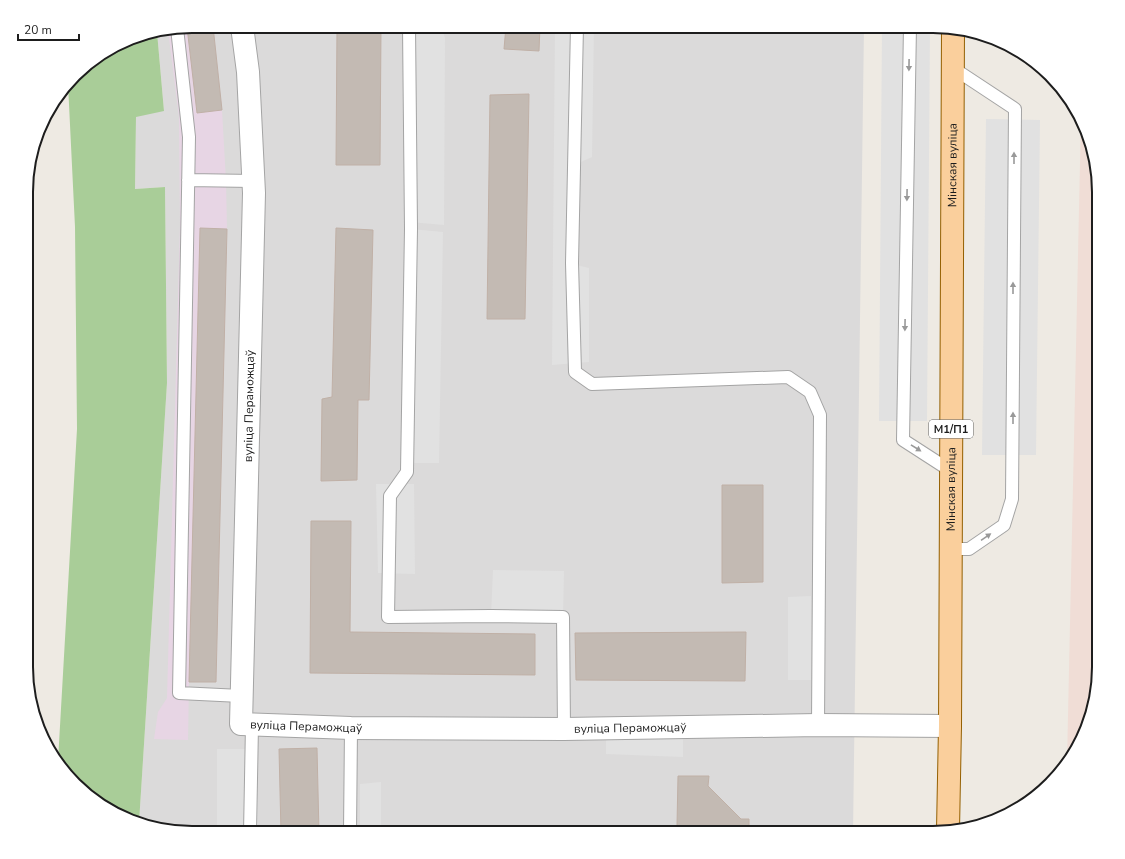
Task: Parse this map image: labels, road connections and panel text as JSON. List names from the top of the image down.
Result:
{
  "streets": {
    "main road": ["Мінская вуліца", "М1/П1"],
    "street": ["вуліца Пераможцаў"]
  },
  "crossings": [
    ["Мінская вуліца", "вуліца Пераможцаў"]
  ],
  "scale_bar": "20 m"
}
